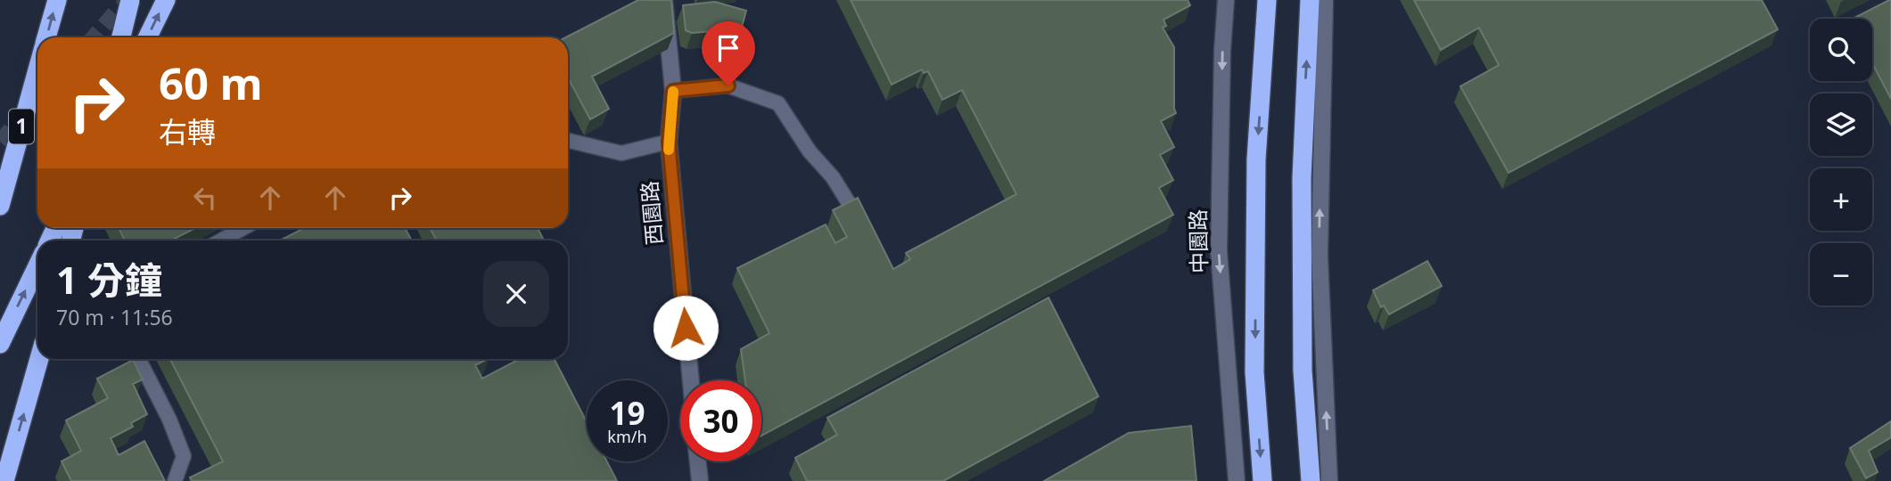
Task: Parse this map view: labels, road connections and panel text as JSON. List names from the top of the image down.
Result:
{
  "streets": {
    "highway": ["1"],
    "main road": ["西園路", "中園路"]
  },
  "page": {
    "map_buttons": ["+", "−"],
    "turn": ["60 m", "右轉"],
    "heading": ["1 分鐘", "70 m · 11:56"],
    "speed": "19 km/h",
    "limit": "30"
  }
}
